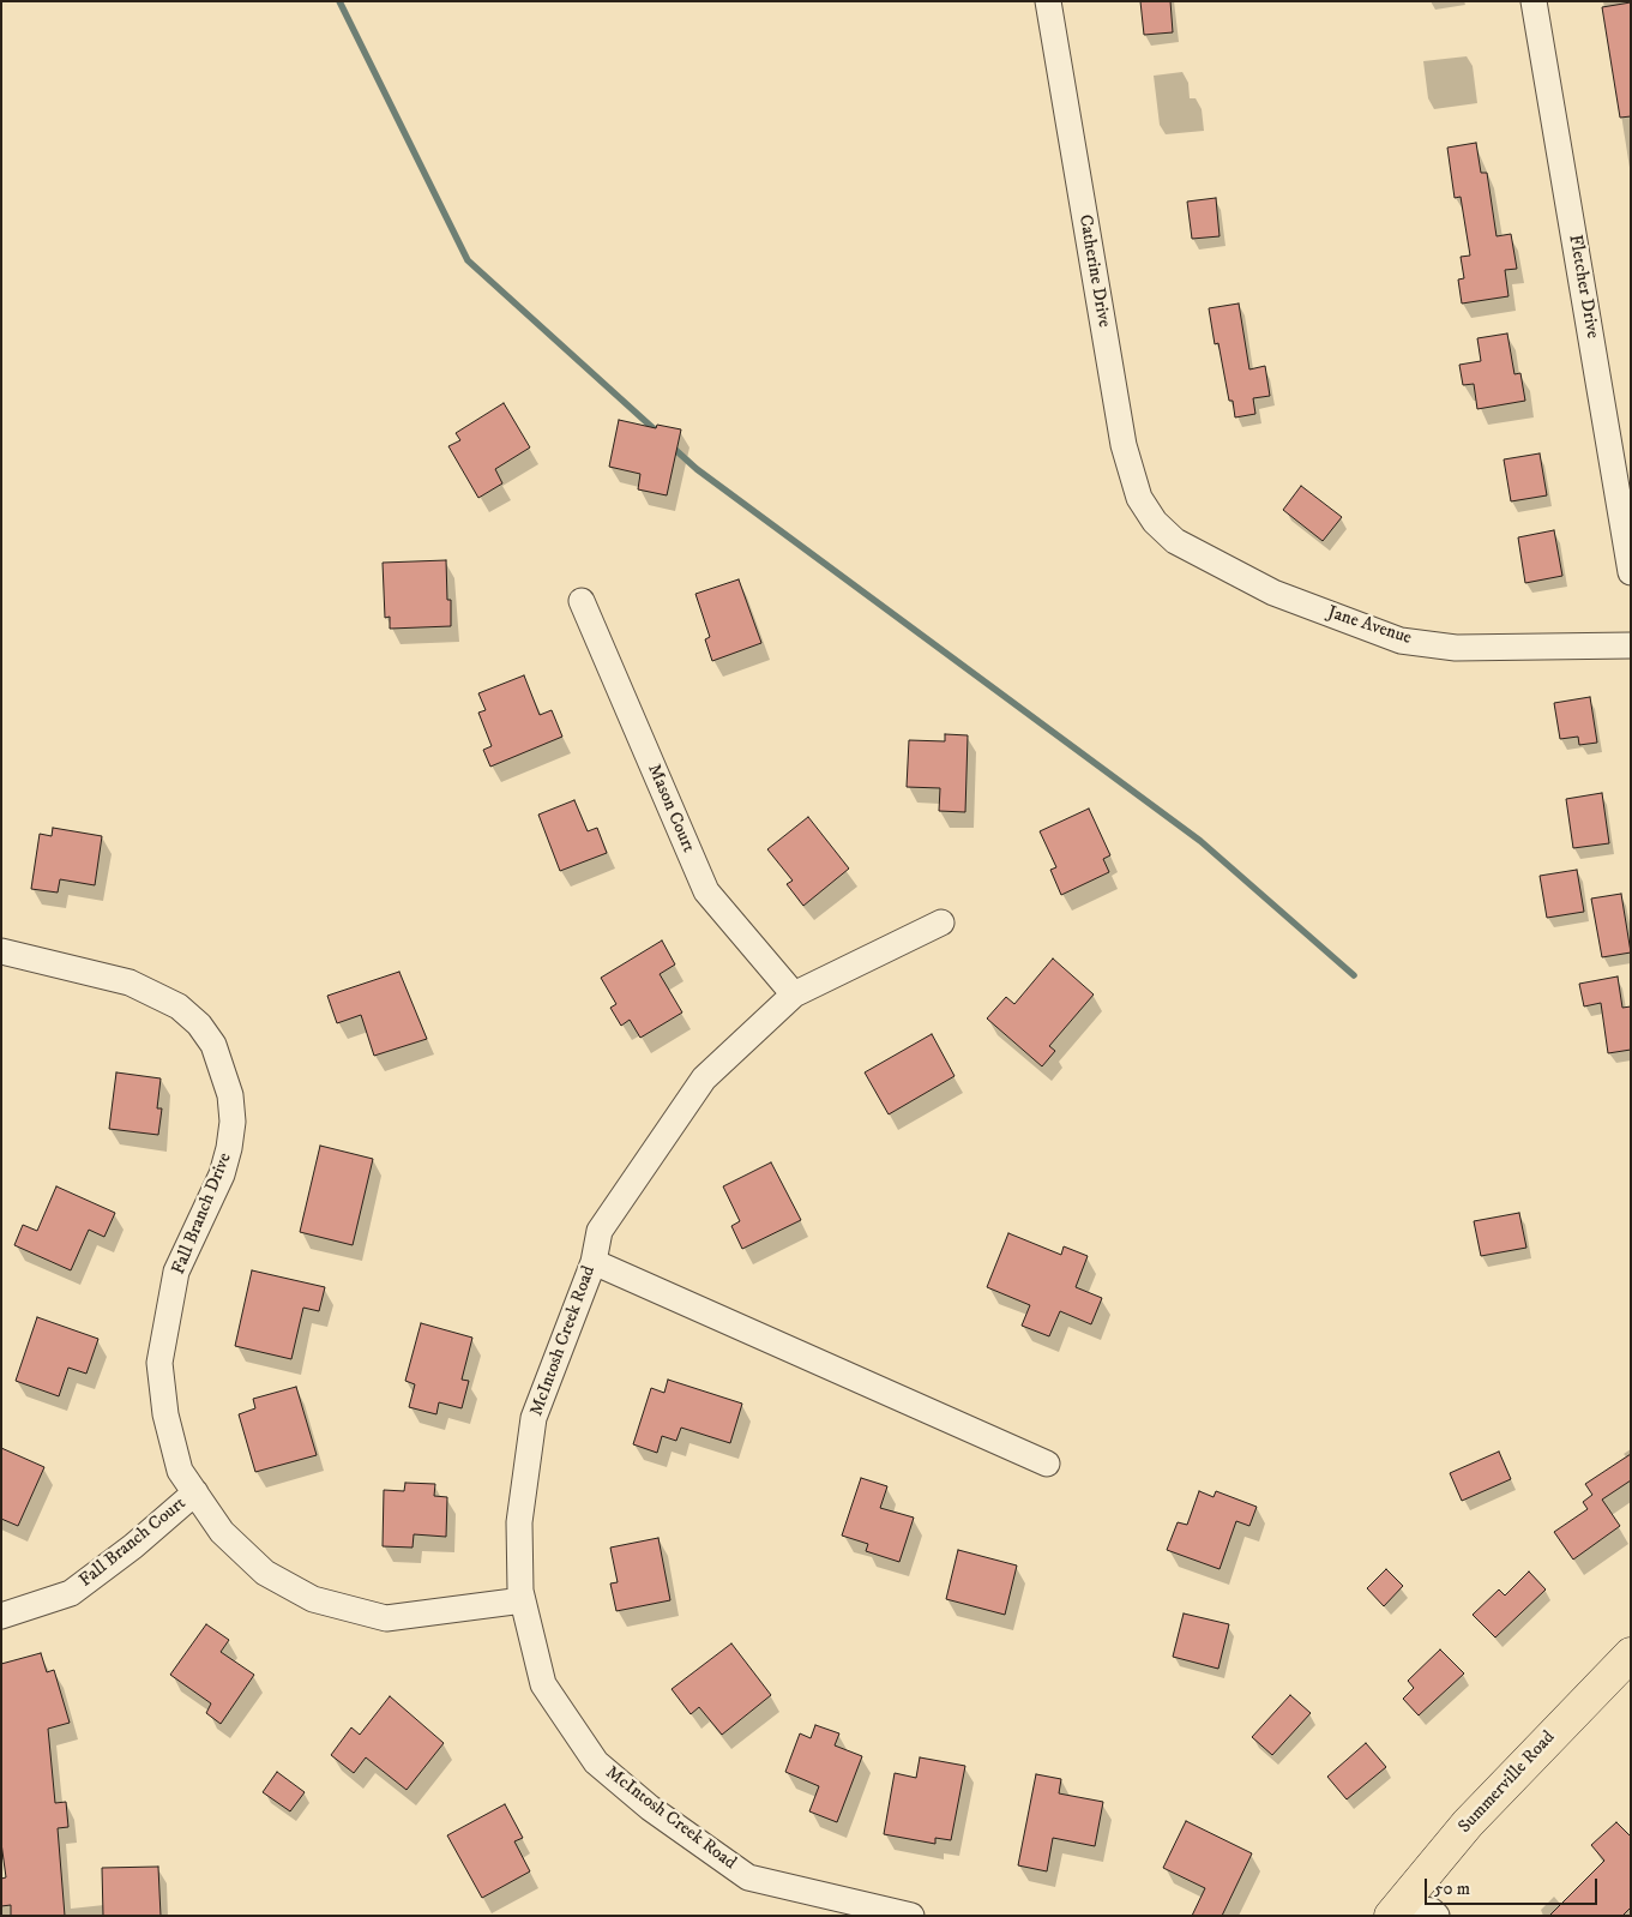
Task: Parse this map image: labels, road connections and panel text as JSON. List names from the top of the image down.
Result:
{
  "streets": {
    "main road": ["Summerville Road"],
    "street": [
      "Catherine Drive",
      "Fletcher Drive",
      "Jane Avenue",
      "Mason Court",
      "Fall Branch Drive",
      "McIntosh Creek Road",
      "Fall Branch Court"
    ]
  },
  "crossings": [
    ["Catherine Drive", "Jane Avenue"],
    ["Mason Court", "McIntosh Creek Road"],
    ["Fall Branch Drive", "McIntosh Creek Road"],
    ["Fall Branch Drive", "Fall Branch Court"]
  ],
  "scale_bar": "50 m"
}
